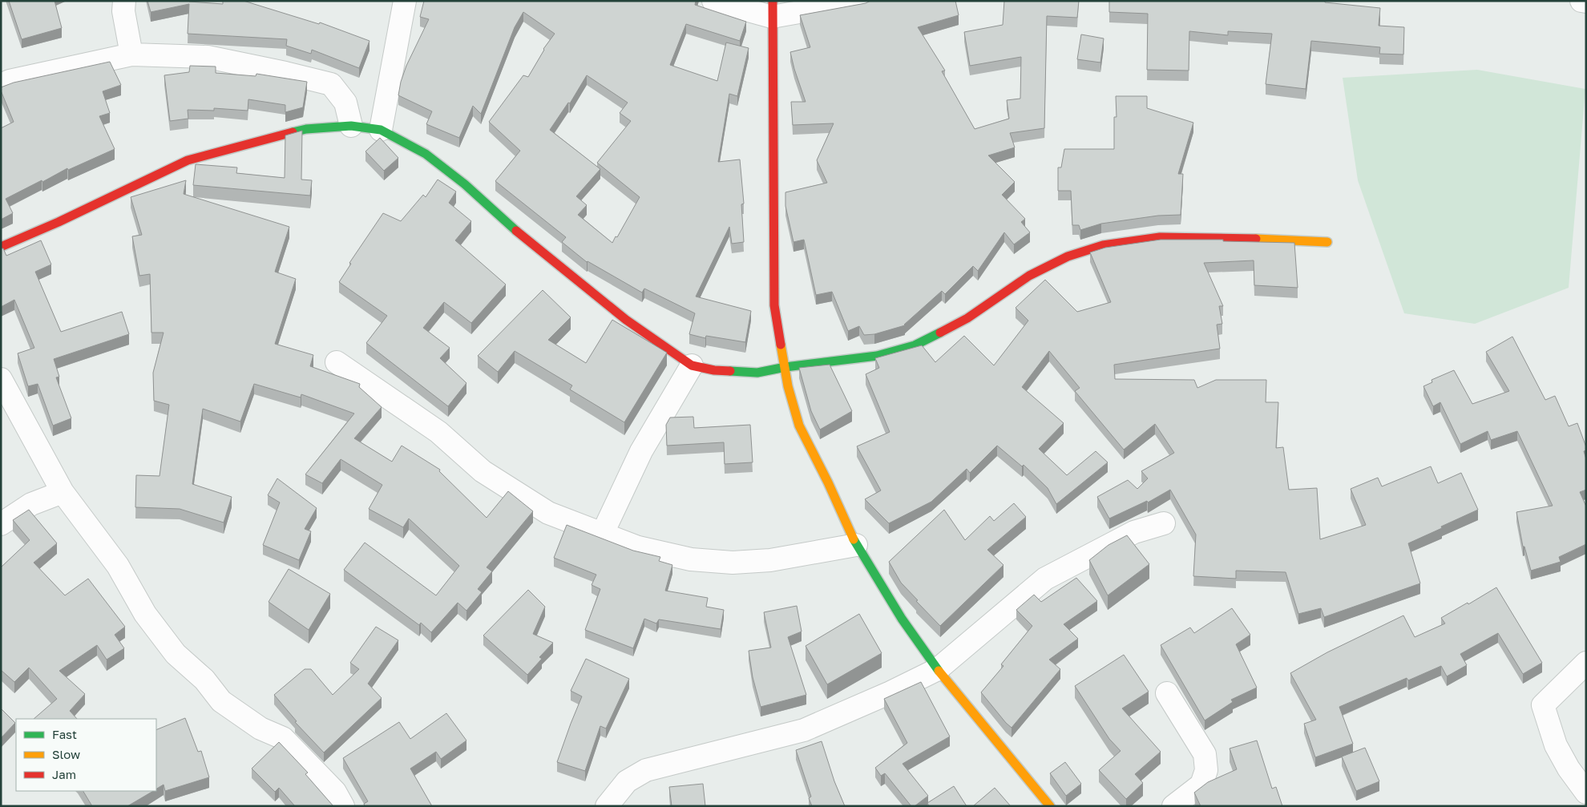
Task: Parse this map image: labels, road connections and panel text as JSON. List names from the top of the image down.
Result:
{
  "legend": ["Fast", "Slow", "Jam"]
}
